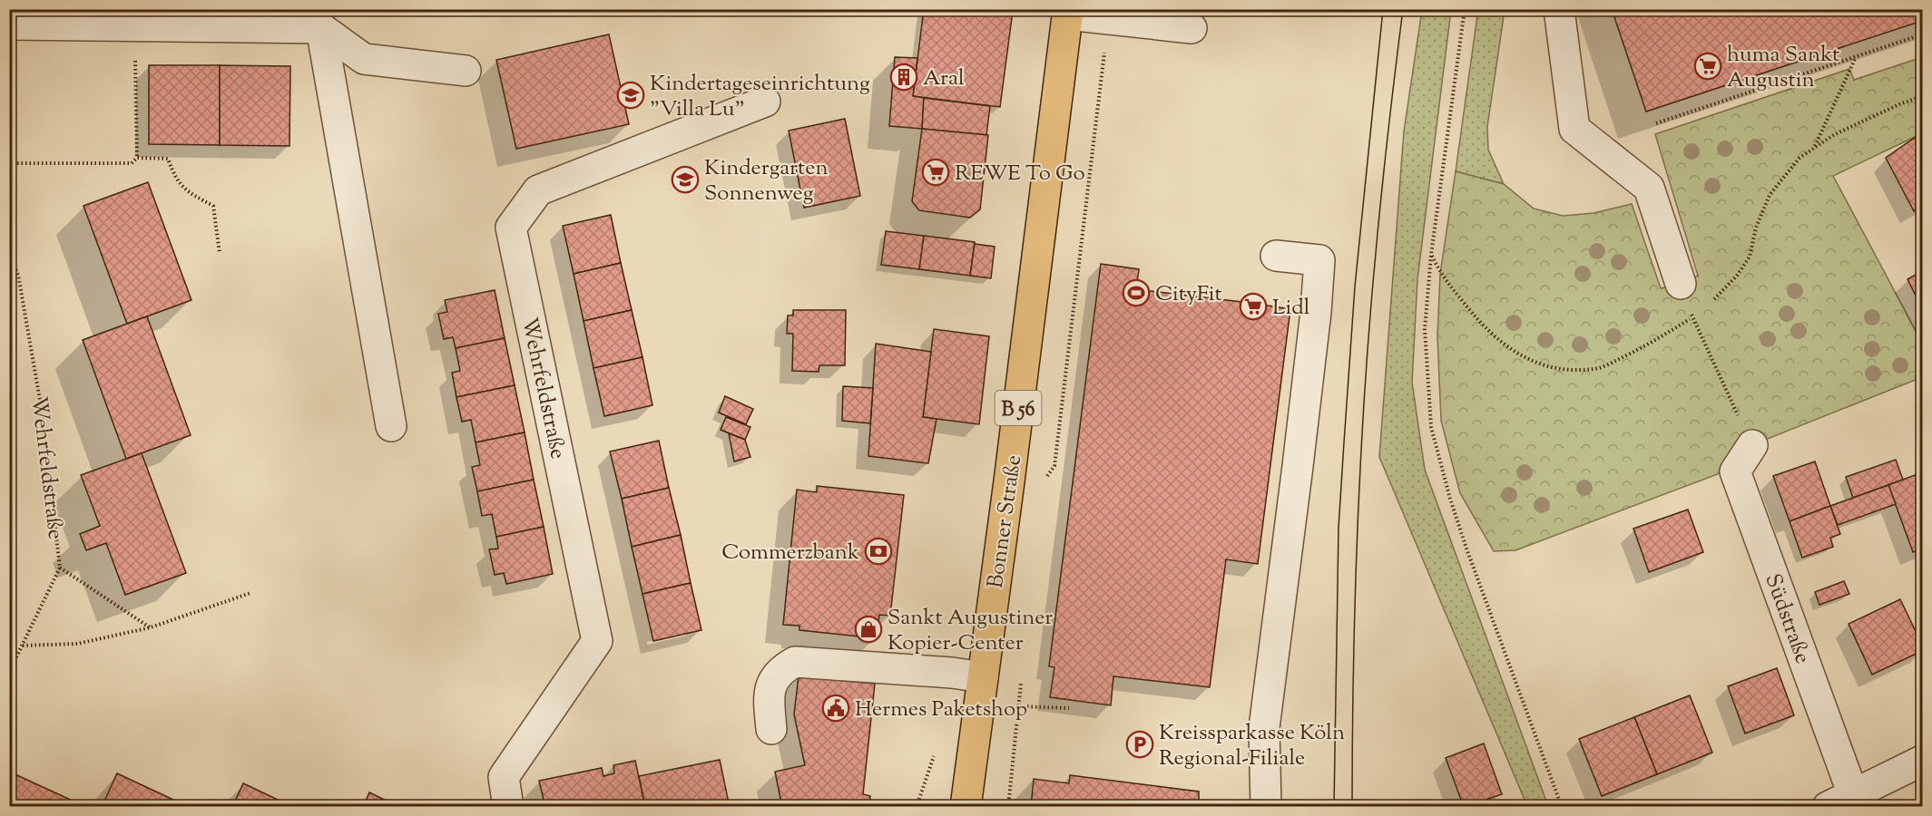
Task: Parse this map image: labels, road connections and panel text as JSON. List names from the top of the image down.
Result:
{
  "streets": {
    "main road": ["B 56", "Bonner Straße"],
    "street": ["Wehrfeldstraße", "Südstraße"]
  },
  "places": {
    "supermarket": ["huma Sankt Augustin", "REWE To Go", "Lidl"],
    "building": ["Aral"],
    "school or university": ["Kindertageseinrichtung \"Villa Lu\"", "Kindergarten Sonnenweg"],
    "sports": ["CityFit"],
    "bank": ["Commerzbank"],
    "shop": ["Sankt Augustiner Kopier-Center"],
    "public building": ["Hermes Paketshop"],
    "parking": ["Kreissparkasse Köln Regional-Filiale"]
  }
}
